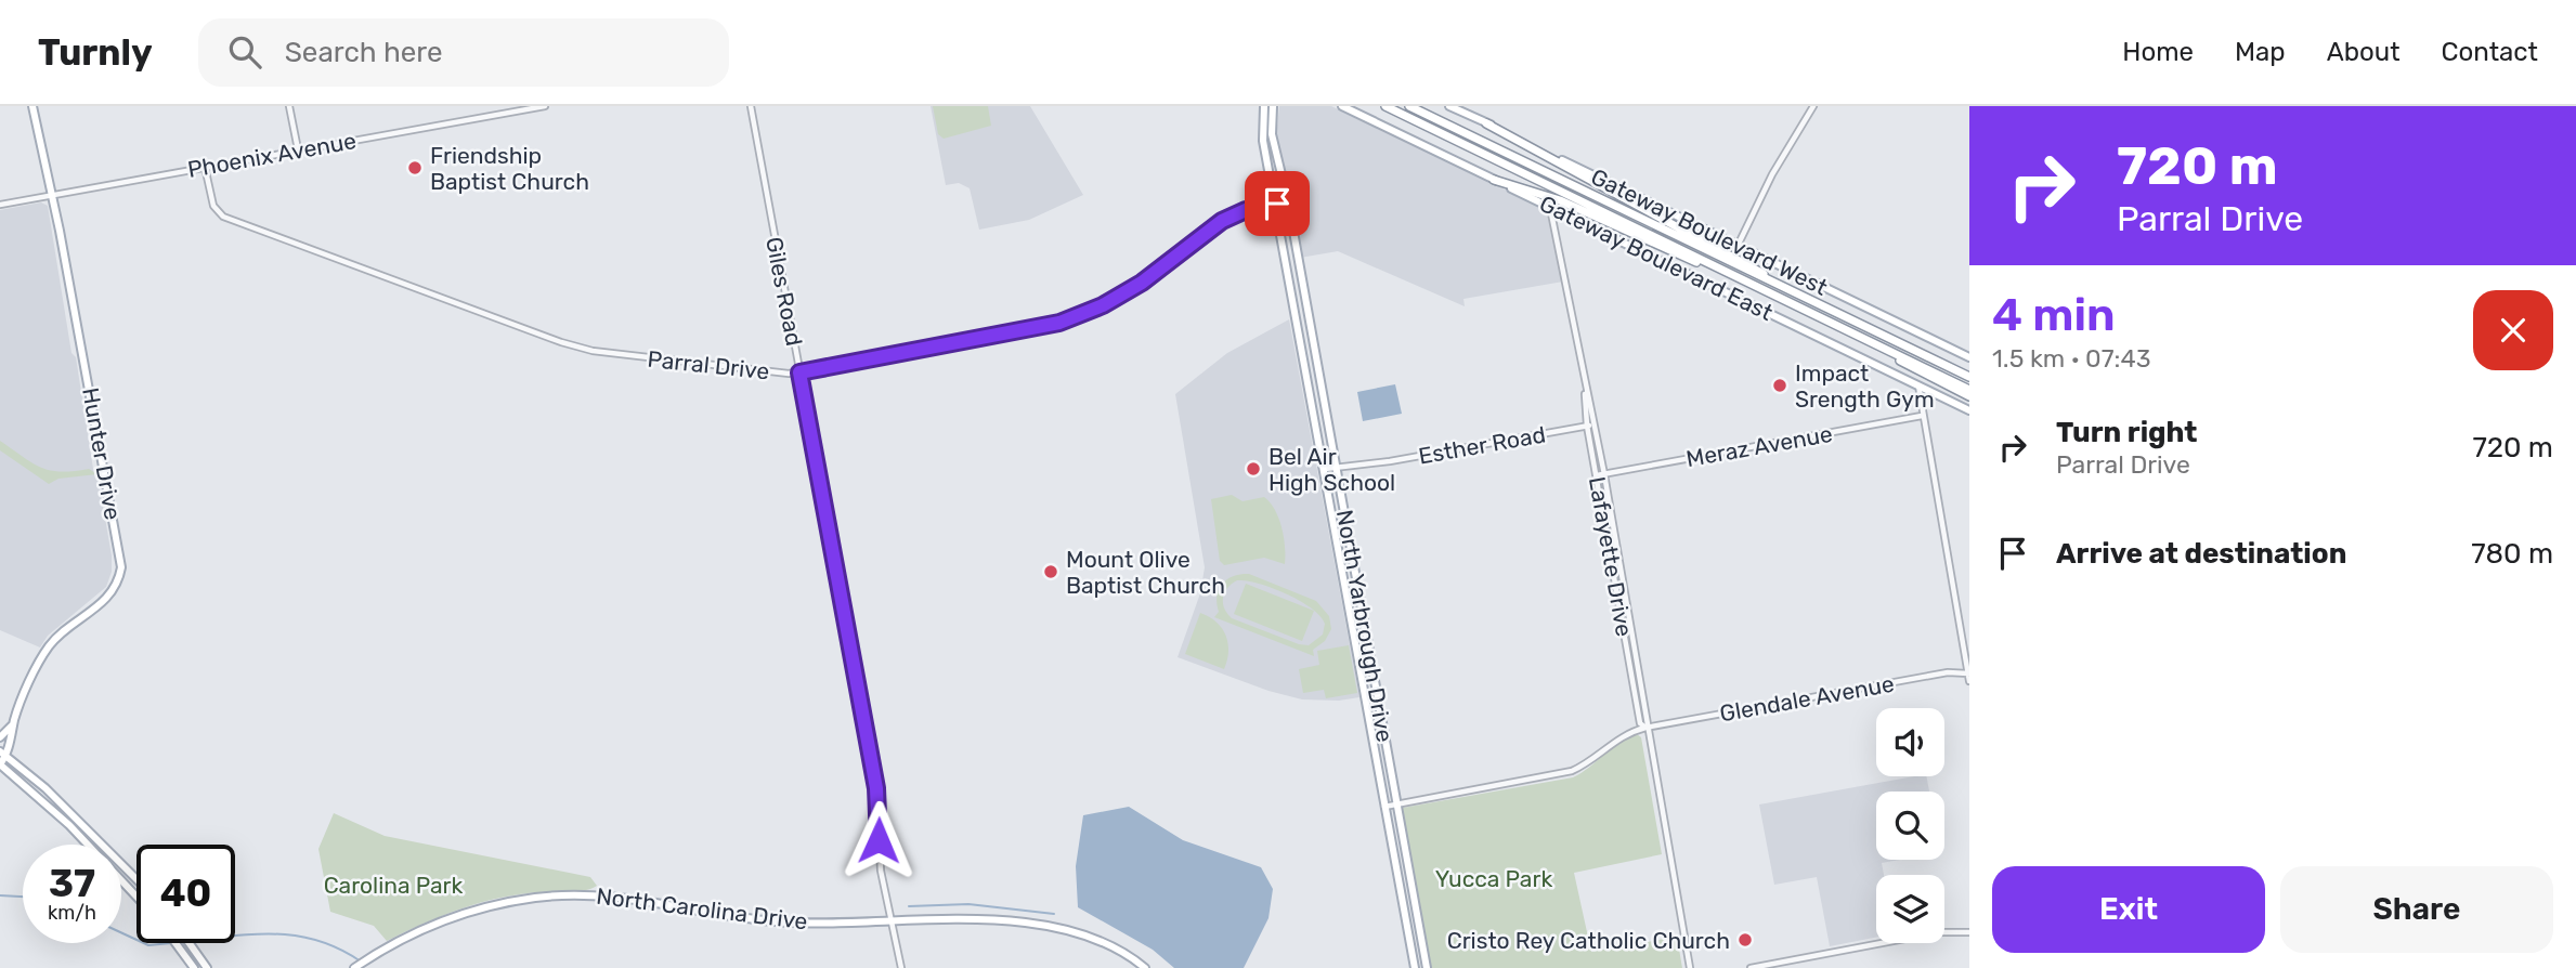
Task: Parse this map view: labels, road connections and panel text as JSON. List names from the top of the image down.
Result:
{
  "streets": {
    "main road": [
      "Gateway Boulevard West",
      "Gateway Boulevard East",
      "Hunter Drive",
      "North Yarbrough Drive",
      "North Carolina Drive"
    ],
    "street": [
      "Phoenix Avenue",
      "Giles Road",
      "Parral Drive",
      "Esther Road",
      "Meraz Avenue",
      "Lafayette Drive",
      "Glendale Avenue"
    ]
  },
  "crossings": [
    ["Phoenix Avenue", "Parral Drive"],
    ["Phoenix Avenue", "Hunter Drive"],
    ["Gateway Boulevard East", "Lafayette Drive"],
    ["Giles Road", "Parral Drive"],
    ["Giles Road", "North Carolina Drive"],
    ["Parral Drive", "North Yarbrough Drive"],
    ["Esther Road", "Lafayette Drive"],
    ["Esther Road", "North Yarbrough Drive"],
    ["Meraz Avenue", "Lafayette Drive"],
    ["Lafayette Drive", "Glendale Avenue"],
    ["North Yarbrough Drive", "Glendale Avenue"]
  ],
  "parks": ["Yucca Park", "Carolina Park"],
  "places": [
    "Friendship Baptist Church",
    "Impact Srength Gym",
    "Bel Air High School",
    "Mount Olive Baptist Church",
    "Cristo Rey Catholic Church"
  ],
  "page": {
    "header": "Turnly",
    "search": "Search here",
    "nav": [
      "Home",
      "Map",
      "About",
      "Contact"
    ],
    "turn": ["720 m", "Parral Drive"],
    "heading": ["4 min", "1.5 km · 07:43"],
    "list": [
      {
        "name": "Turn right",
        "note": "Parral Drive",
        "value": "720 m"
      },
      {
        "name": "Arrive at destination",
        "value": "780 m"
      }
    ],
    "speed": "37 km/h",
    "limit": "40",
    "buttons": ["Exit", "Share"]
  }
}
